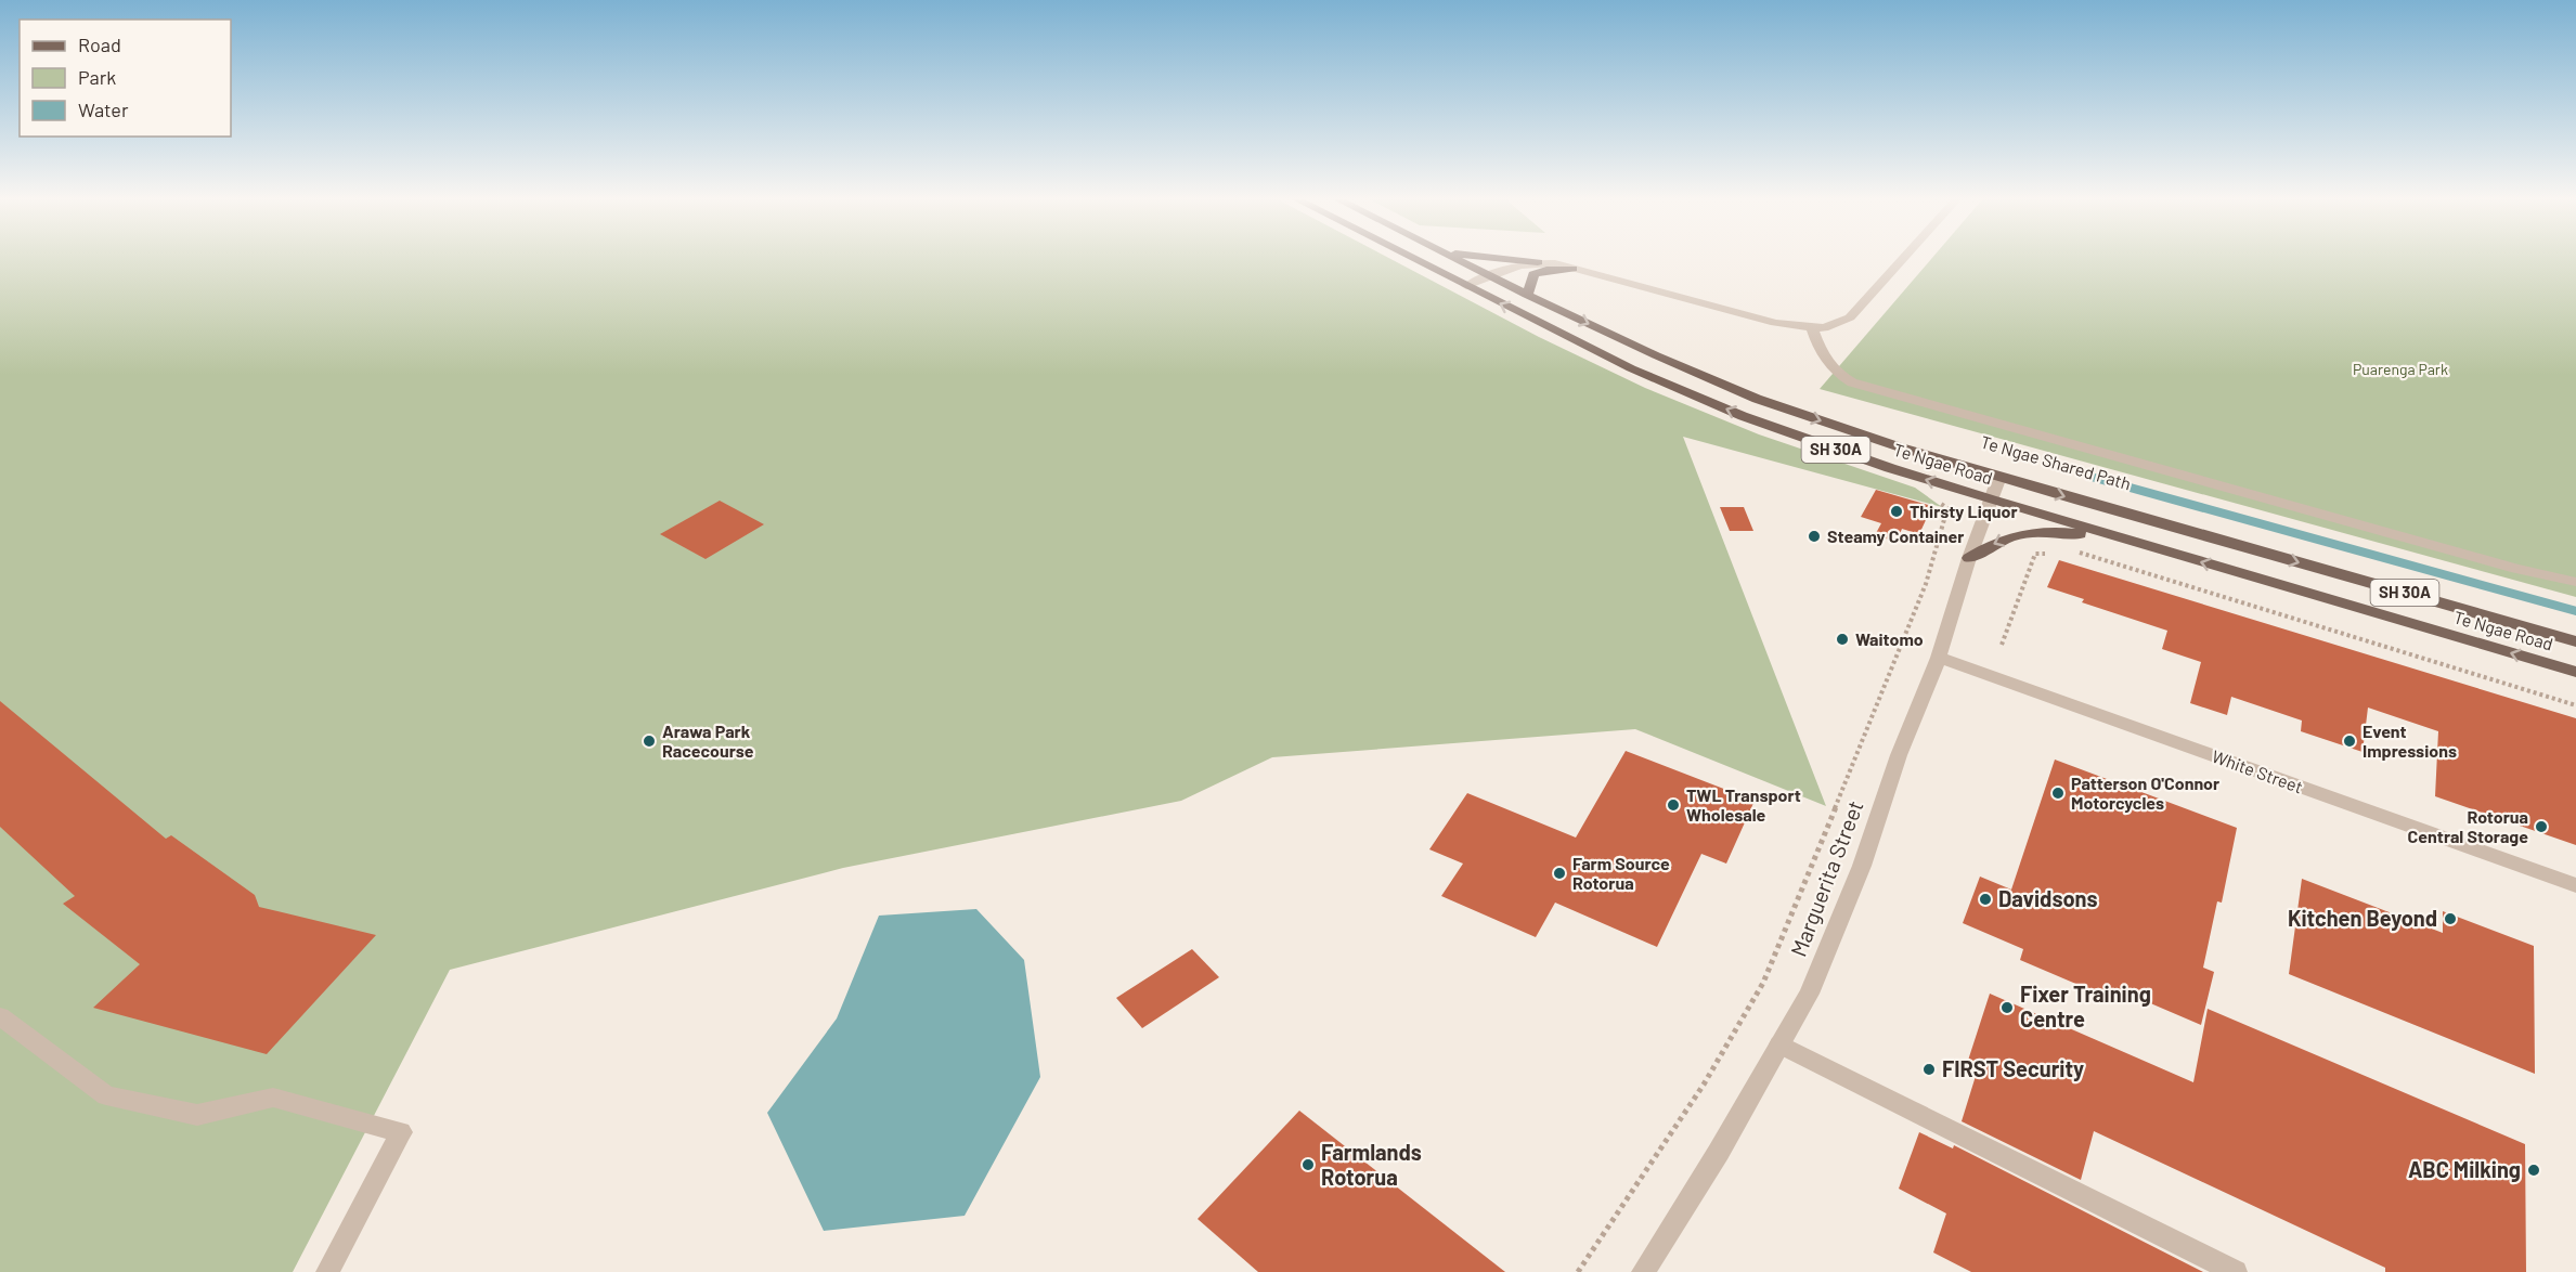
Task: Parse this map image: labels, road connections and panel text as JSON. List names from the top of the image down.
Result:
{
  "streets": {
    "main road": ["SH 30A", "Te Ngae Road"],
    "street": ["White Street", "Marguerita Street"]
  },
  "crossings": [
    ["Te Ngae Road", "Marguerita Street"],
    ["White Street", "Marguerita Street"]
  ],
  "parks": ["Puarenga Park"],
  "places": [
    "Thirsty Liquor",
    "Steamy Container",
    "Waitomo",
    "Arawa Park Racecourse",
    "Event Impressions",
    "Patterson O'Connor Motorcycles",
    "TWL Transport Wholesale",
    "Rotorua Central Storage",
    "Farm Source Rotorua",
    "Davidsons",
    "Kitchen Beyond",
    "Fixer Training Centre",
    "FIRST Security",
    "Farmlands Rotorua",
    "ABC Milking"
  ],
  "legend": ["Road", "Park", "Water"]
}
